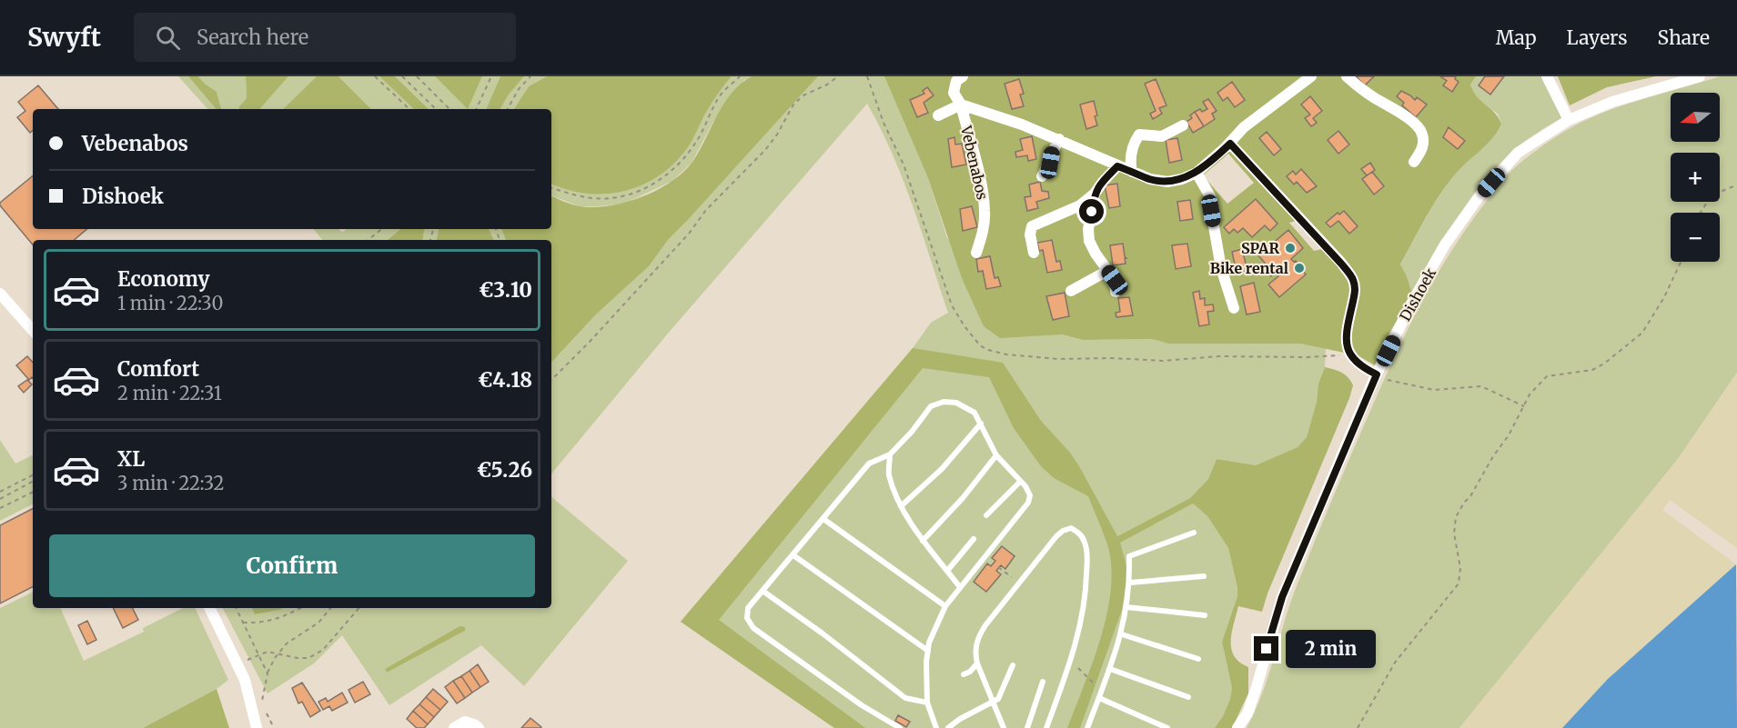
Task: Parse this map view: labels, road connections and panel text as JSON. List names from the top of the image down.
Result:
{
  "streets": {
    "street": ["Vebenabos", "Dishoek"]
  },
  "places": ["SPAR", "Bike rental"],
  "north": "left",
  "page": {
    "header": "Swyft",
    "search": "Search here",
    "nav": ["Map", "Layers", "Share"],
    "map_buttons": ["+", "−"],
    "banner": ["Vebenabos", "Dishoek"],
    "list": [
      {
        "name": "Economy",
        "note": "1 min · 22:30",
        "value": "€3.10"
      },
      {
        "name": "Comfort",
        "note": "2 min · 22:31",
        "value": "€4.18"
      },
      {
        "name": "XL",
        "note": "3 min · 22:32",
        "value": "€5.26"
      }
    ],
    "buttons": "Confirm",
    "bubble": "2 min"
  }
}
